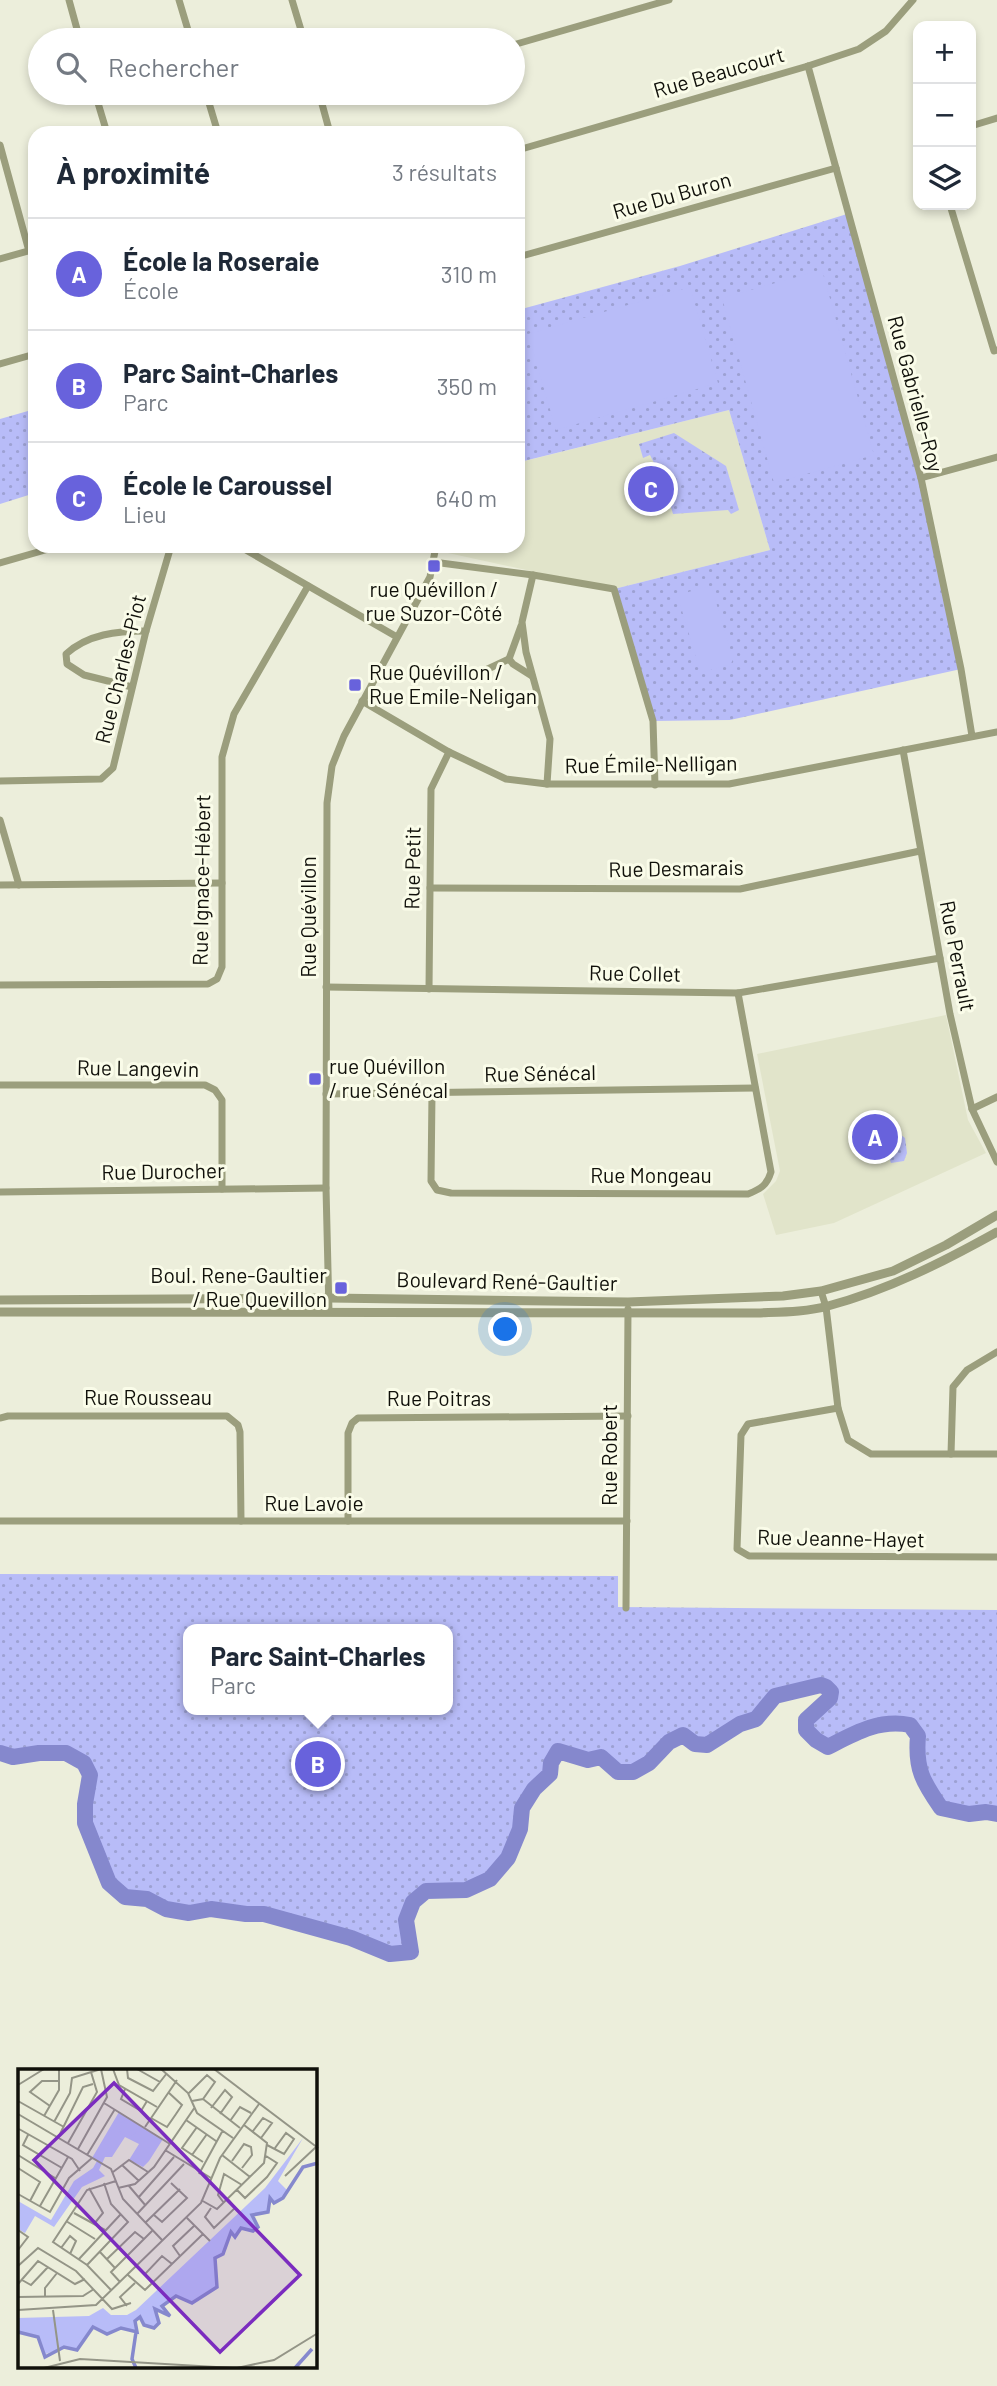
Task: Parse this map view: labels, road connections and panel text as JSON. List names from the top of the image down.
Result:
{
  "streets": {
    "street": [
      "Rue Beaucourt",
      "Rue Du Buron",
      "Rue Gabrielle-Roy",
      "Rue Charles-Piot",
      "Rue Émile-Nelligan",
      "Rue Petit",
      "Rue Desmarais",
      "Rue Ignace-Hébert",
      "Rue Quévillon",
      "Rue Perrault",
      "Rue Collet",
      "Rue Langevin",
      "Rue Sénécal",
      "Rue Durocher",
      "Rue Mongeau",
      "Boulevard René-Gaultier",
      "Rue Rousseau",
      "Rue Poitras",
      "Rue Robert",
      "Rue Lavoie",
      "Rue Jeanne-Hayet"
    ]
  },
  "crossings": [
    ["Rue Beaucourt", "Rue Gabrielle-Roy"],
    ["Rue Du Buron", "Rue Gabrielle-Roy"],
    ["Rue Gabrielle-Roy", "Rue Émile-Nelligan"],
    ["Rue Émile-Nelligan", "Rue Petit"],
    ["Rue Émile-Nelligan", "Rue Quévillon"],
    ["Rue Émile-Nelligan", "Rue Perrault"],
    ["Rue Petit", "Rue Desmarais"],
    ["Rue Petit", "Rue Collet"],
    ["Rue Desmarais", "Rue Perrault"],
    ["Rue Quévillon", "Rue Collet"],
    ["Rue Quévillon", "Rue Sénécal"],
    ["Rue Quévillon", "Rue Durocher"],
    ["Rue Quévillon", "Boulevard René-Gaultier"],
    ["Rue Perrault", "Rue Collet"],
    ["Rue Collet", "Rue Mongeau"],
    ["Rue Langevin", "Rue Durocher"],
    ["Rue Sénécal", "Rue Mongeau"],
    ["Boulevard René-Gaultier", "Rue Robert"],
    ["Rue Rousseau", "Rue Lavoie"],
    ["Rue Poitras", "Rue Robert"],
    ["Rue Poitras", "Rue Lavoie"],
    ["Rue Robert", "Rue Lavoie"]
  ],
  "places": {
    "transit": [
      "rue Quévillon / rue Suzor-Côté",
      "Rue Quévillon / Rue Emile-Neligan",
      "rue Quévillon / rue Sénécal",
      "Boul. Rene-Gaultier / Rue Quevillon"
    ]
  },
  "page": {
    "map_buttons": ["+", "−"],
    "search": "Rechercher",
    "heading": ["À proximité", "3 résultats"],
    "list": [
      {
        "mark": "A",
        "name": "École la Roseraie",
        "note": "École",
        "value": "310 m"
      },
      {
        "mark": "B",
        "name": "Parc Saint-Charles",
        "note": "Parc",
        "value": "350 m"
      },
      {
        "mark": "C",
        "name": "École le Caroussel",
        "note": "Lieu",
        "value": "640 m"
      }
    ],
    "pins": ["C", "A", "B"],
    "popup": ["Parc Saint-Charles", "Parc"]
  }
}
